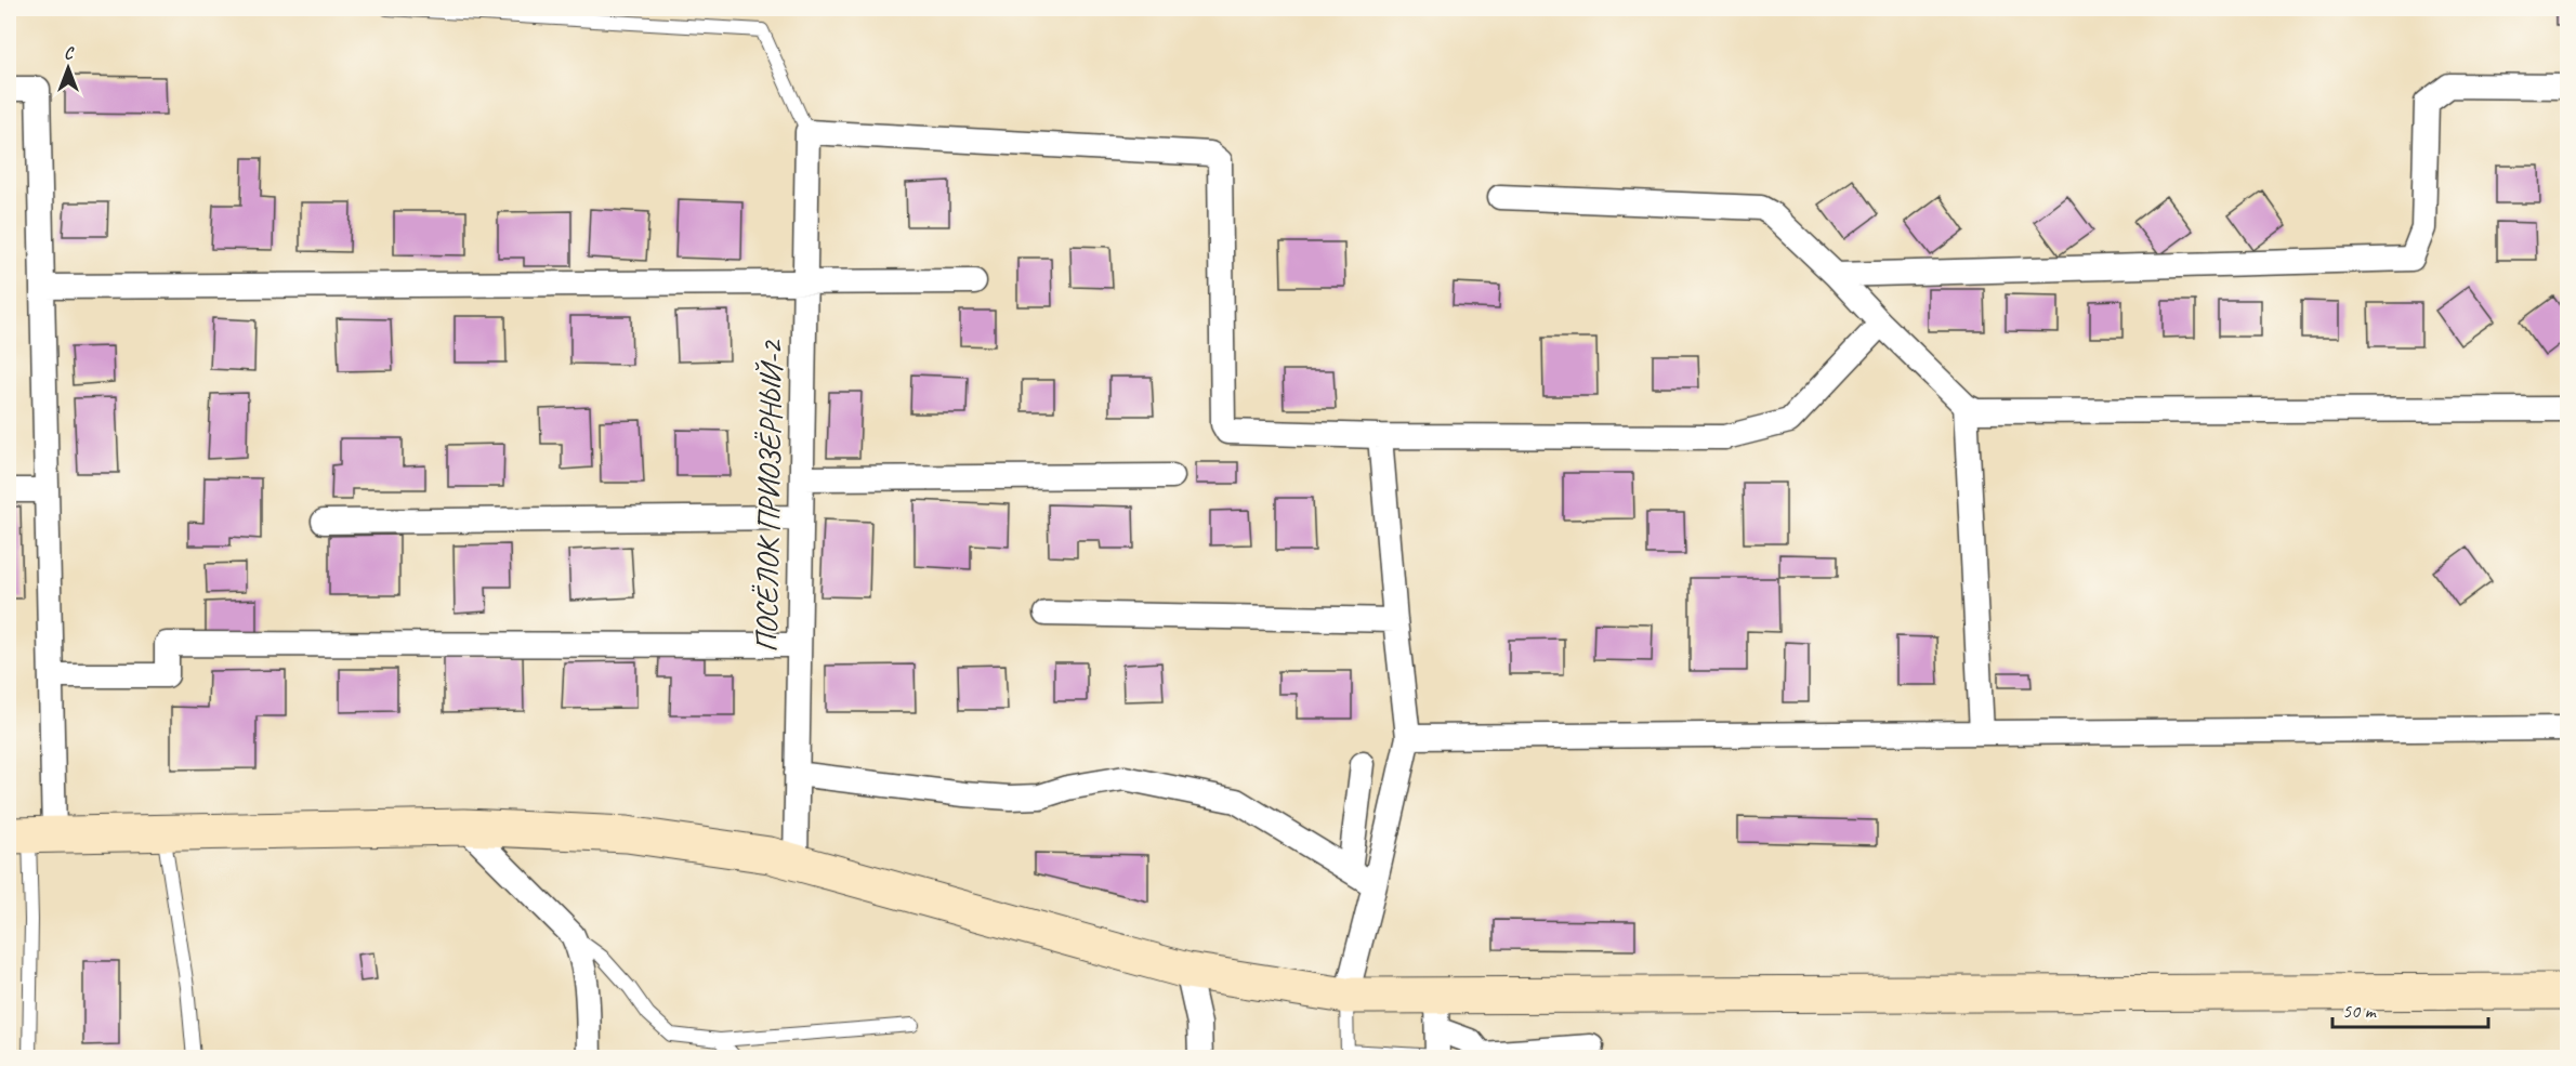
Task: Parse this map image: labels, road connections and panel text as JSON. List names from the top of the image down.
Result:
{
  "streets": {
    "street": ["ПОСЁЛОК ПРИОЗЁРНЫЙ-2"]
  },
  "scale_bar": "50 m",
  "north": "top"
}
